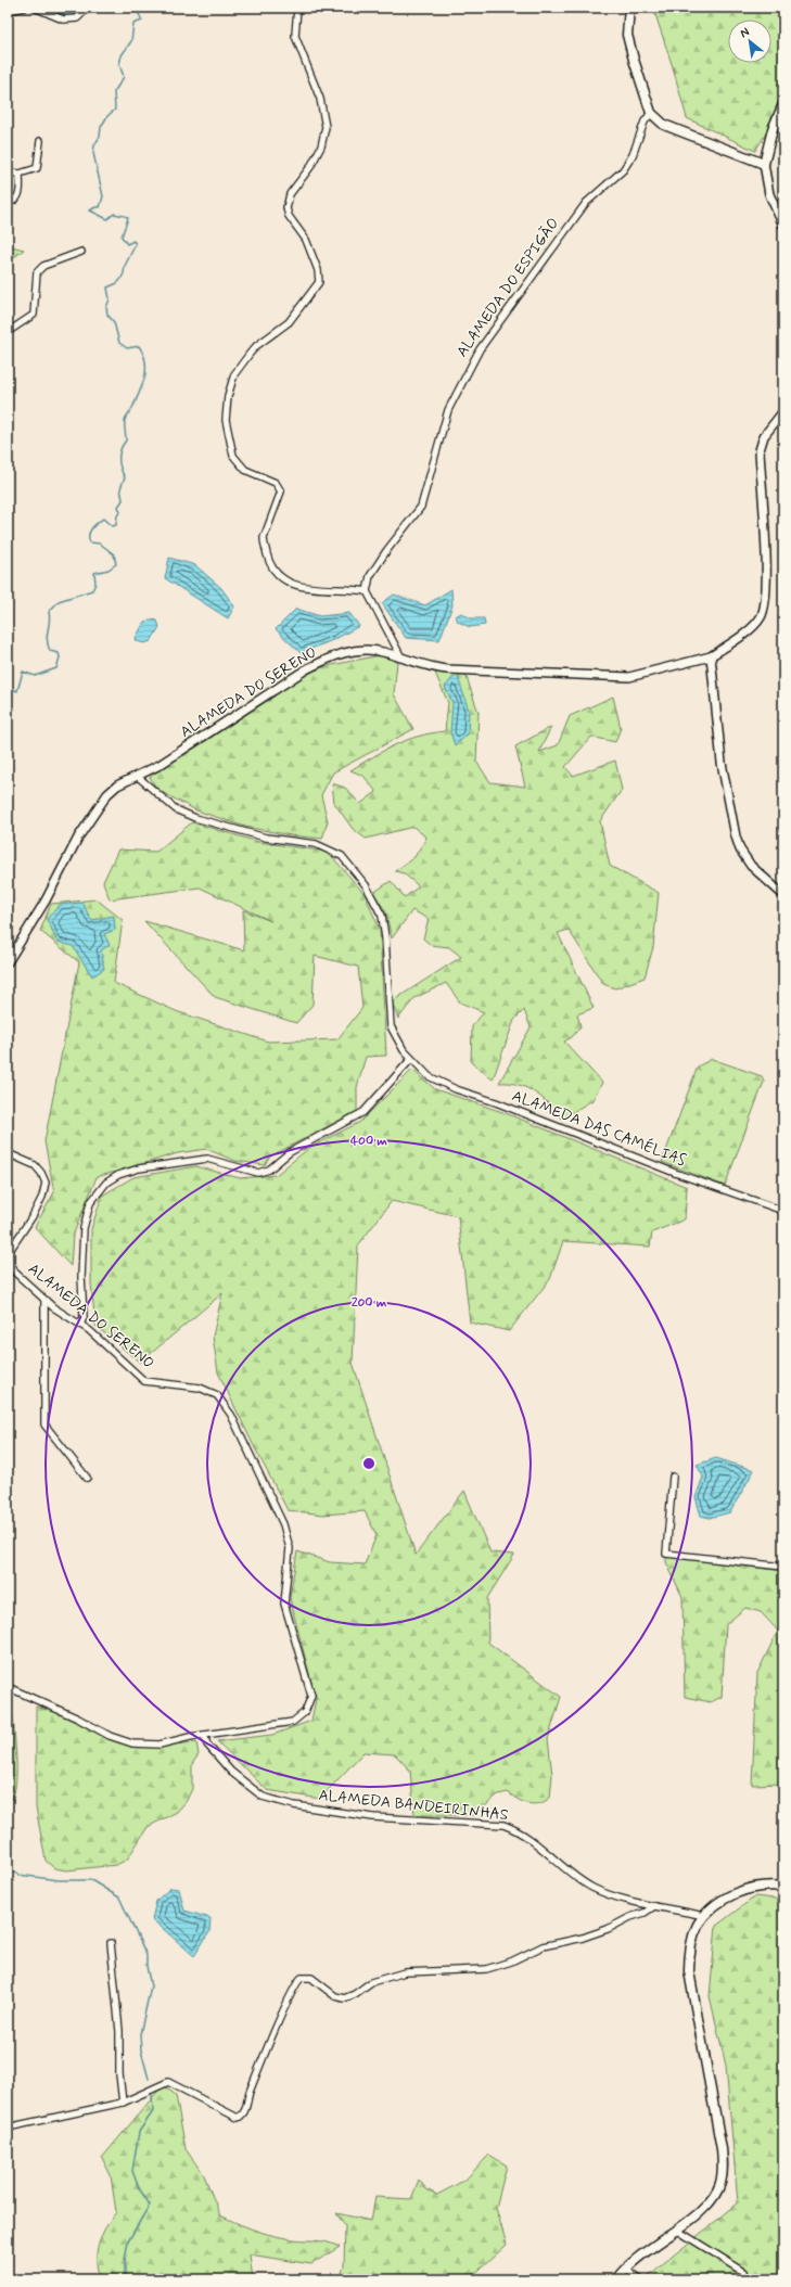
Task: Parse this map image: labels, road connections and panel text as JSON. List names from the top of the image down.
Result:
{
  "streets": {
    "street": [
      "ALAMEDA DO ESPIGÃO",
      "ALAMEDA DO SERENO",
      "ALAMEDA DAS CAMÉLIAS",
      "ALAMEDA BANDEIRINHAS"
    ]
  },
  "crossings": [
    ["ALAMEDA DO SERENO", "ALAMEDA DAS CAMÉLIAS"],
    ["ALAMEDA DO SERENO", "ALAMEDA BANDEIRINHAS"]
  ],
  "north": "top left",
  "rings": ["400 m", "200 m"]
}
